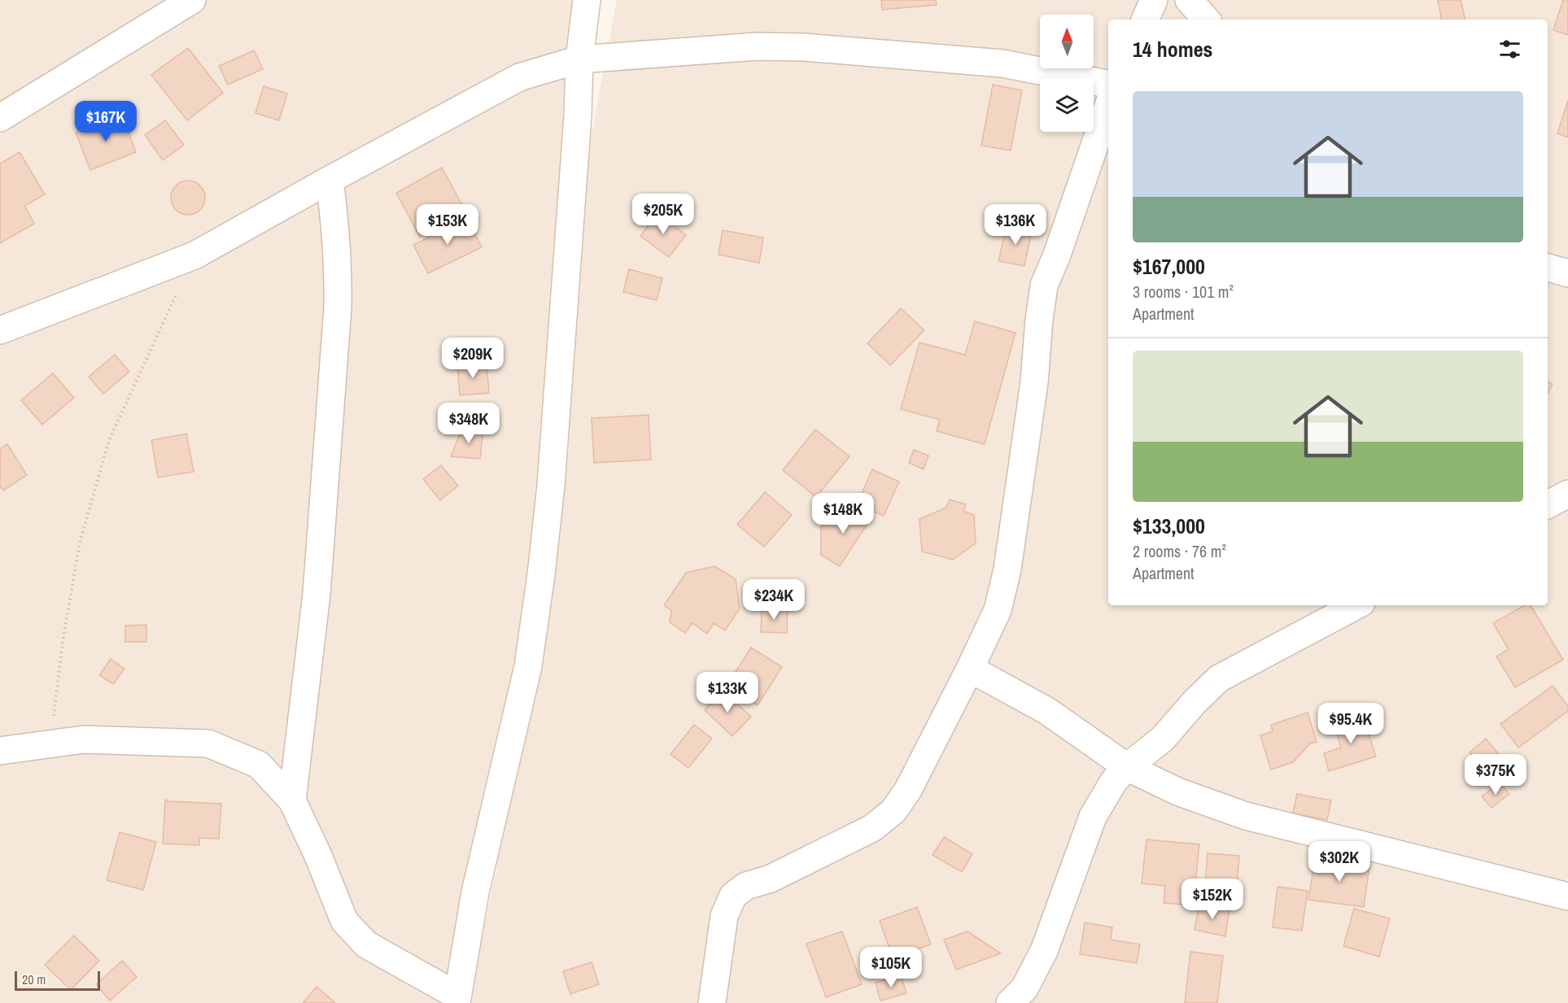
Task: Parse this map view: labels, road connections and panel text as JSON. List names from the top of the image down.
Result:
{
  "scale_bar": "20 m",
  "north": "top",
  "page": {
    "heading": "14 homes",
    "list": [
      {
        "name": "$167,000",
        "note": "3 rooms · 101 m² · Apartment"
      },
      {
        "name": "$133,000",
        "note": "2 rooms · 76 m² · Apartment"
      }
    ],
    "price": [
      "$167K",
      "$205K",
      "$153K",
      "$136K",
      "$209K",
      "$348K",
      "$148K",
      "$234K",
      "$133K",
      "$95.4K",
      "$375K",
      "$302K",
      "$152K",
      "$105K"
    ],
    "scale": "20 m"
  }
}
